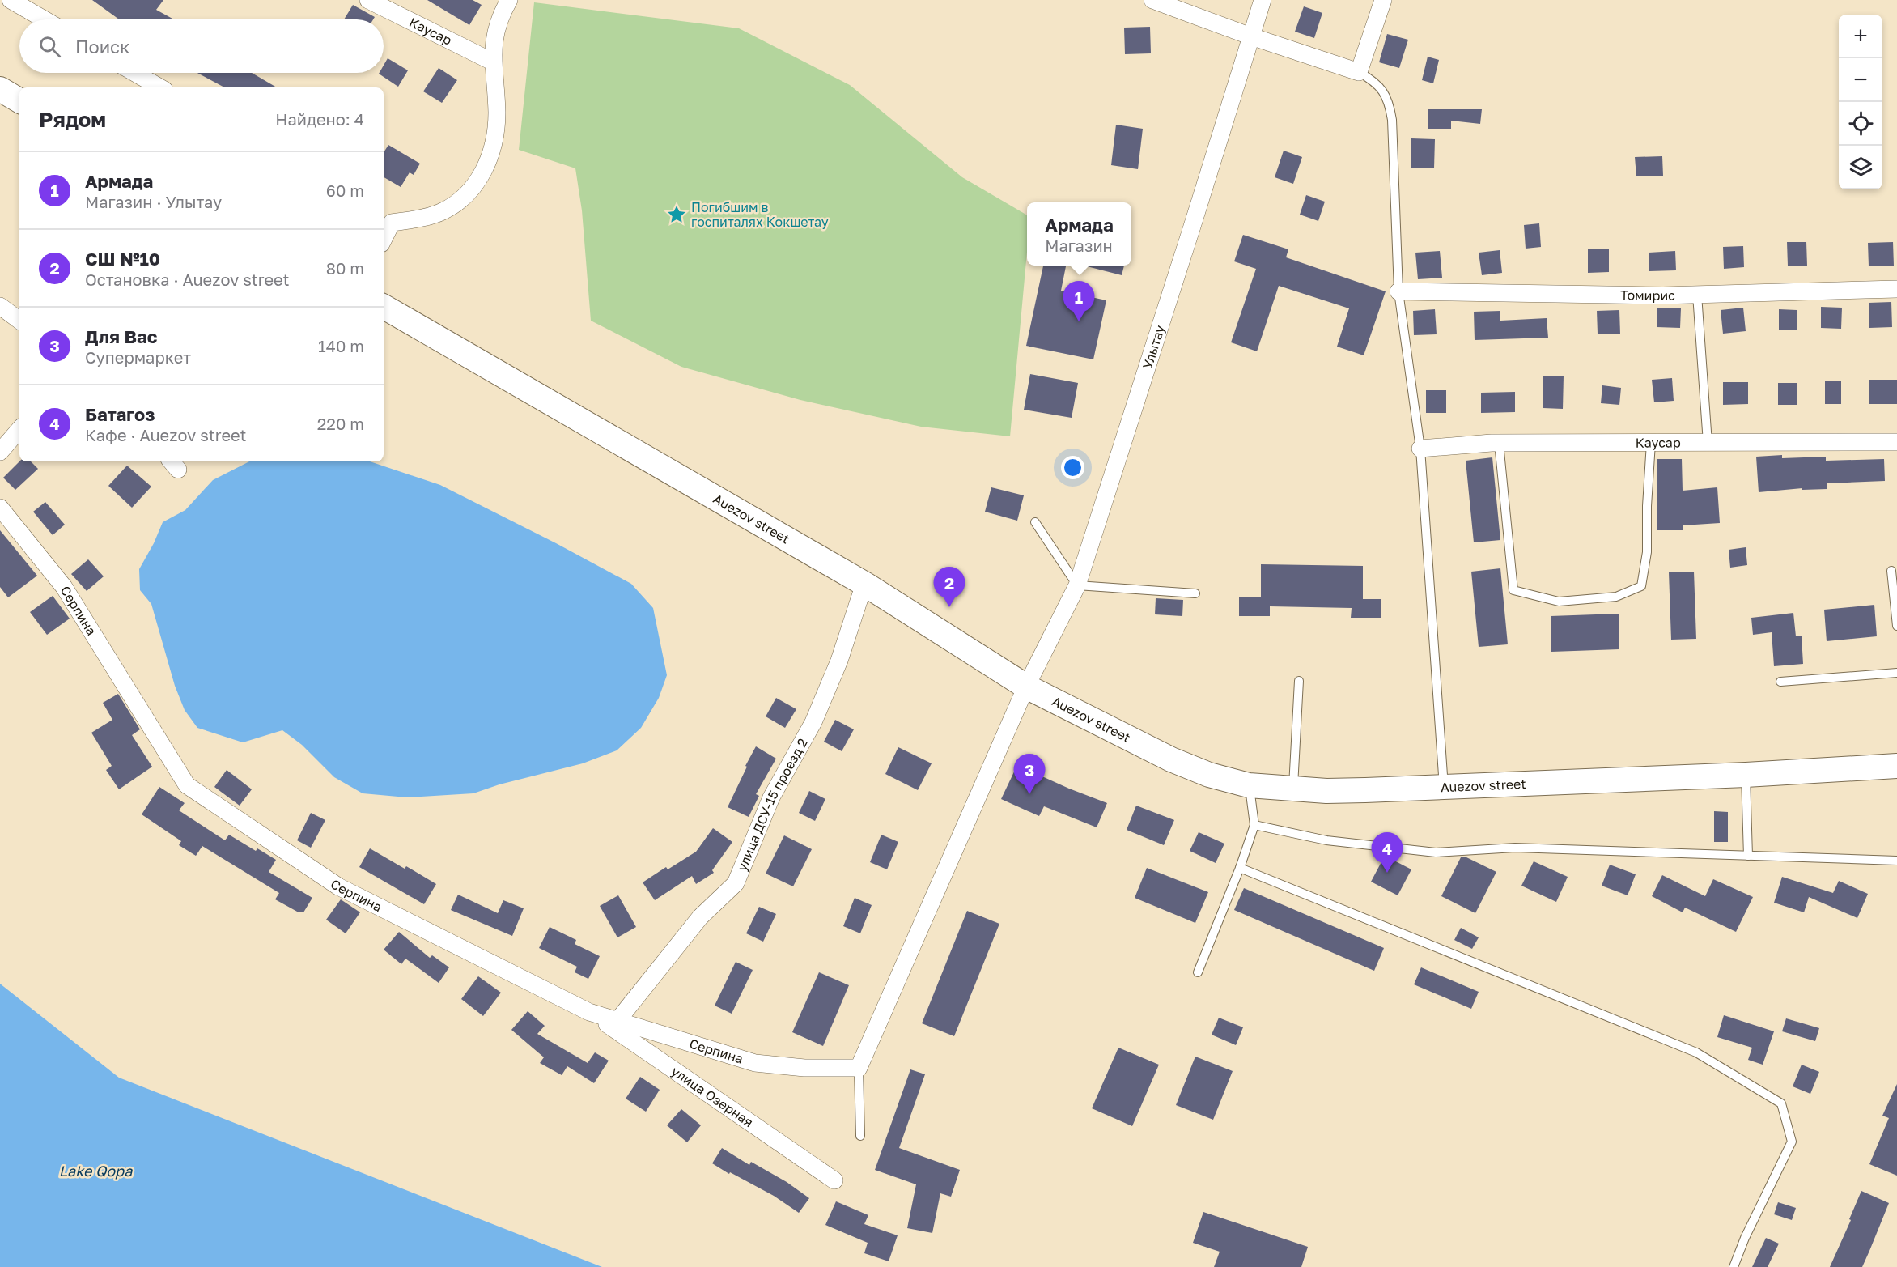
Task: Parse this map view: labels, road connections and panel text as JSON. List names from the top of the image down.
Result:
{
  "streets": {
    "main road": ["Auezov street"],
    "street": [
      "Каусар",
      "Томирис",
      "Улытау",
      "Серпина",
      "улица ДСУ-15 проезд 2",
      "улица Озерная"
    ]
  },
  "crossings": [
    ["Улытау", "Auezov street"],
    ["Auezov street", "улица ДСУ-15 проезд 2"],
    ["Серпина", "улица ДСУ-15 проезд 2"],
    ["Серпина", "улица Озерная"]
  ],
  "water": ["Lake Qopa"],
  "places": {
    "place": ["Погибшим в госпиталях Кокшетау"]
  },
  "page": {
    "map_buttons": ["+", "−"],
    "search": "Поиск",
    "heading": ["Рядом", "Найдено: 4"],
    "list": [
      {
        "mark": "1",
        "name": "Армада",
        "note": "Магазин · Улытау",
        "value": "60 m"
      },
      {
        "mark": "2",
        "name": "СШ №10",
        "note": "Остановка · Auezov street",
        "value": "80 m"
      },
      {
        "mark": "3",
        "name": "Для Вас",
        "note": "Супермаркет",
        "value": "140 m"
      },
      {
        "mark": "4",
        "name": "Батагоз",
        "note": "Кафе · Auezov street",
        "value": "220 m"
      }
    ],
    "popup": ["Армада", "Магазин"],
    "pins": [
      "1",
      "2",
      "3",
      "4"
    ]
  }
}
